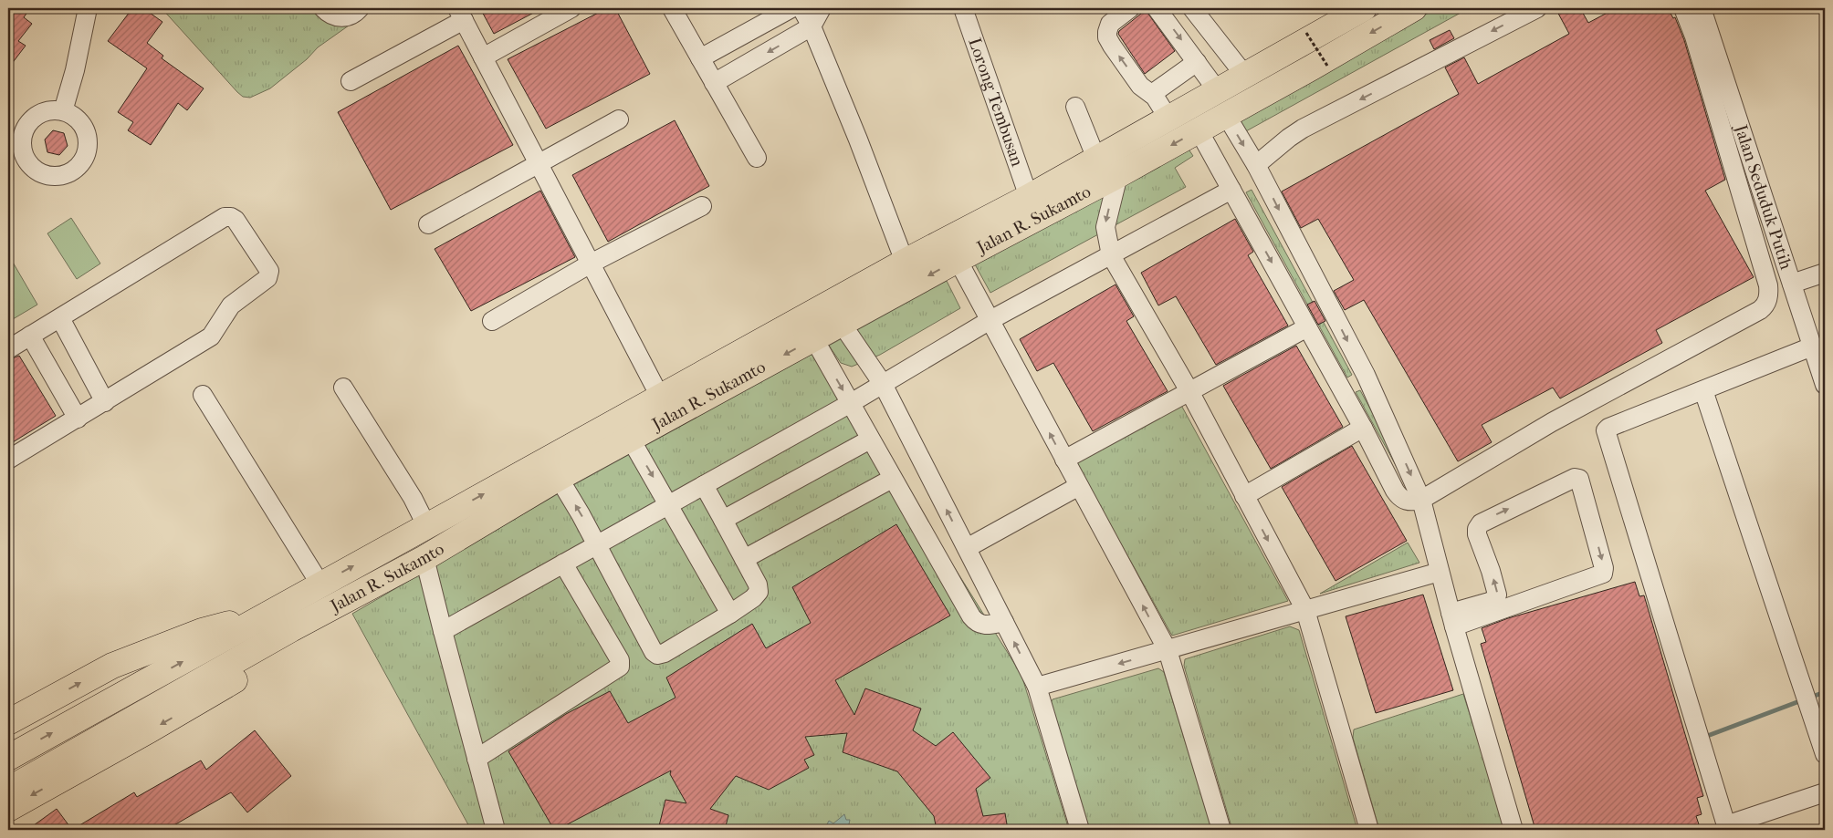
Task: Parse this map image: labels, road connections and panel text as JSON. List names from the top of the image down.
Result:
{
  "streets": {
    "highway": ["Jalan R. Sukamto"],
    "street": ["Lorong Tembusan", "Jalan Seduduk Putih"]
  },
  "crossings": [
    ["Lorong Tembusan", "Jalan R. Sukamto"]
  ]
}
